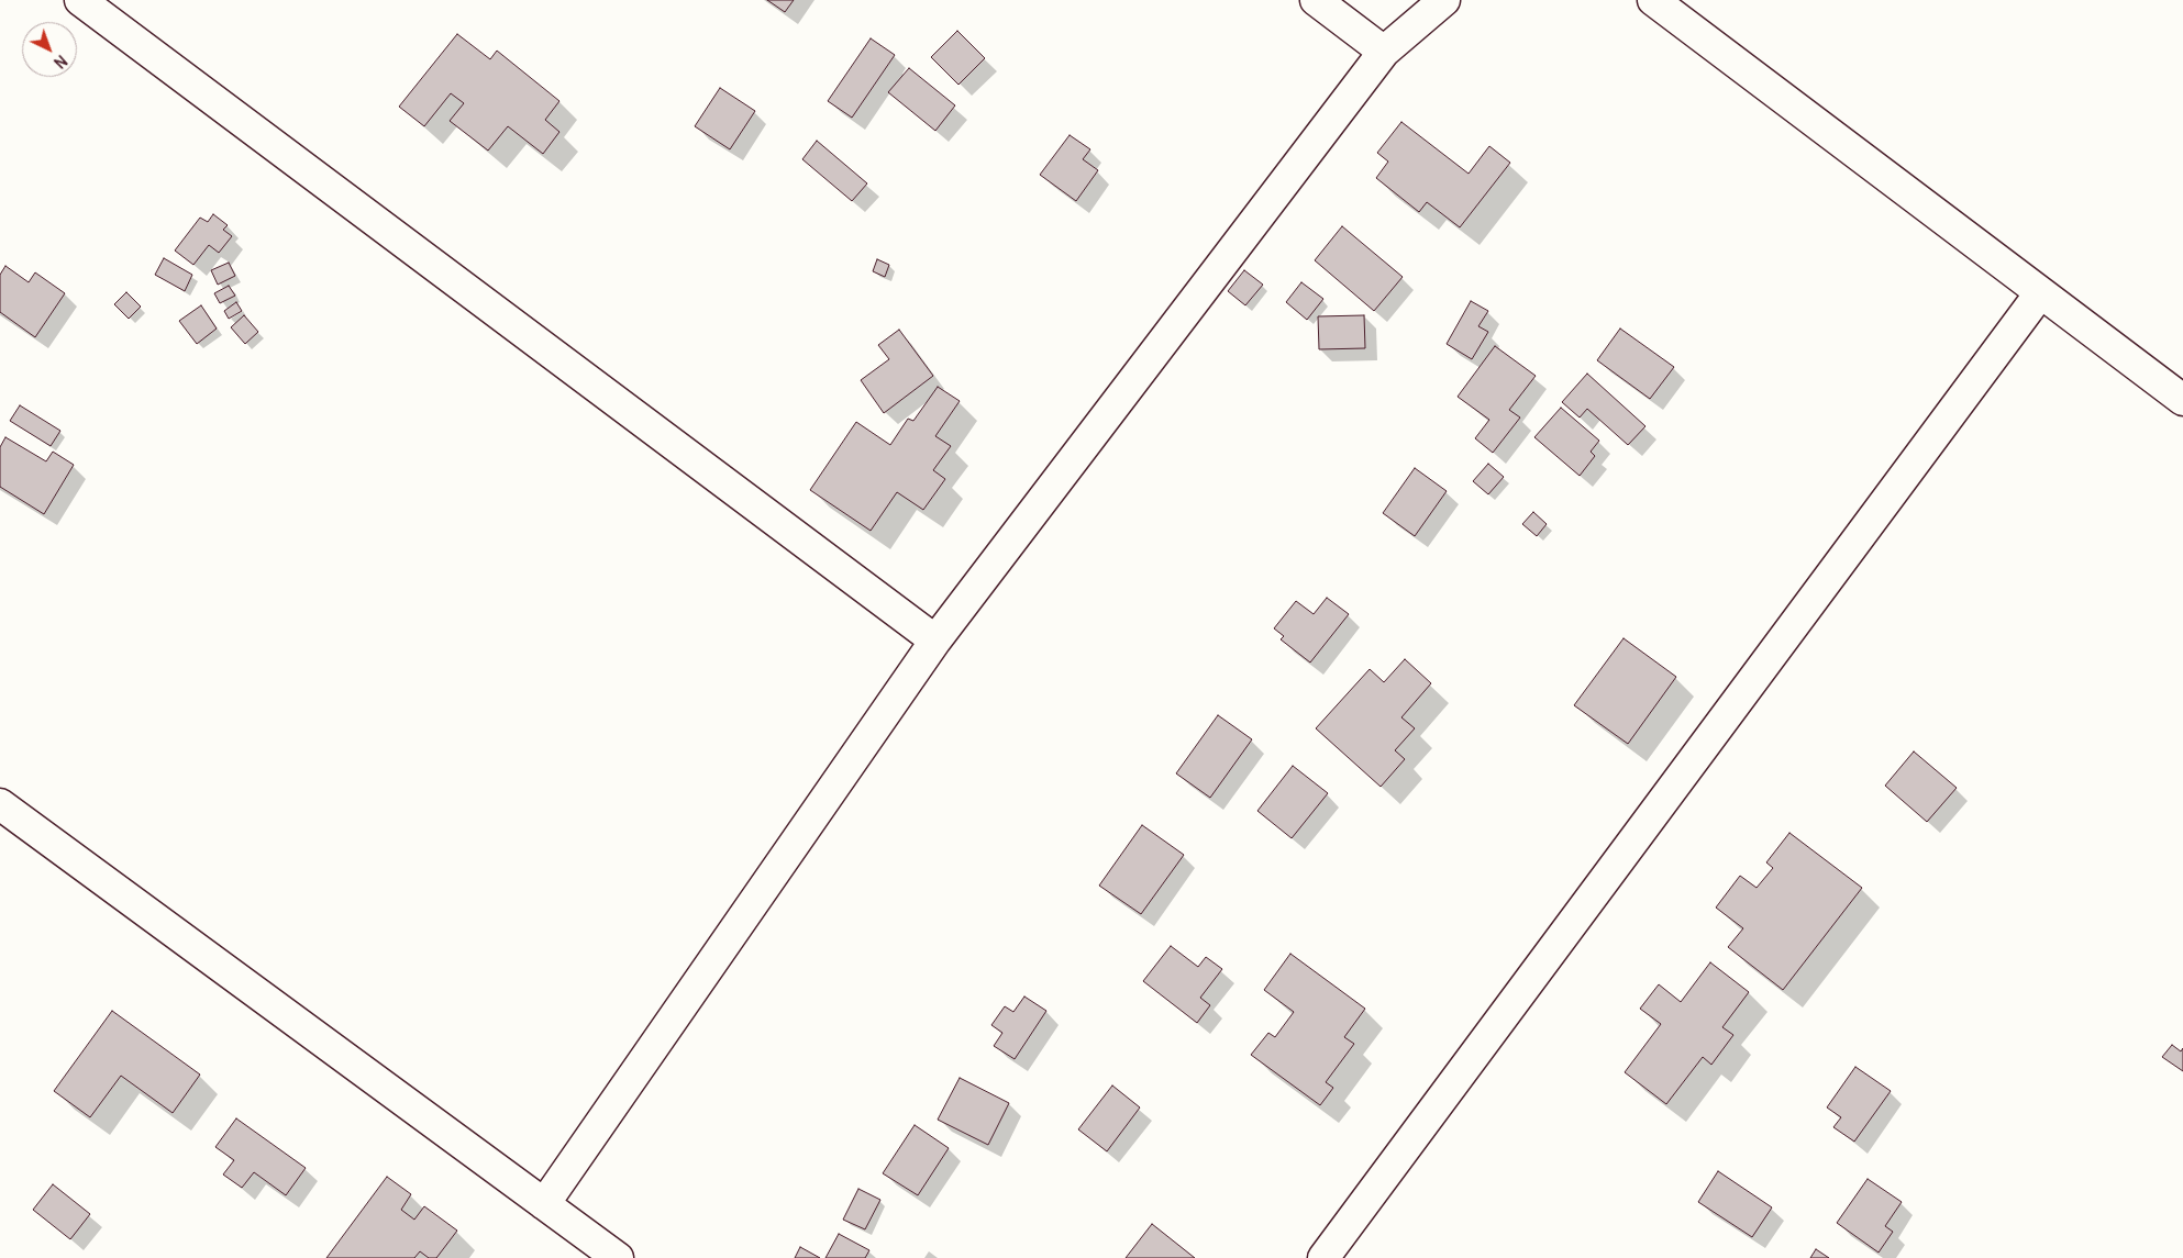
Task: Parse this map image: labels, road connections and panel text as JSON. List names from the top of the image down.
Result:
{
  "north": "bottom right"
}
